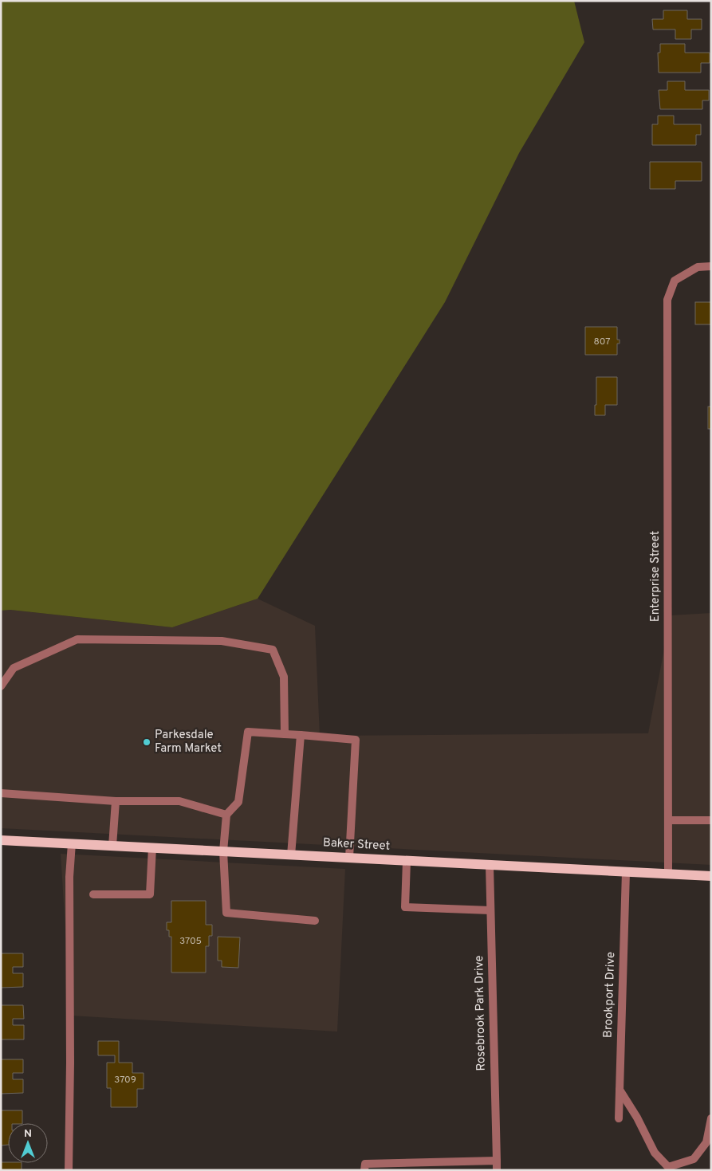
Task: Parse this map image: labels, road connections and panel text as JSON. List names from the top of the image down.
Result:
{
  "streets": {
    "main road": ["Baker Street"],
    "street": ["Enterprise Street", "Brookport Drive", "Rosebrook Park Drive"]
  },
  "crossings": [
    ["Enterprise Street", "Baker Street"],
    ["Baker Street", "Brookport Drive"],
    ["Baker Street", "Rosebrook Park Drive"]
  ],
  "places": ["Parkesdale Farm Market"],
  "house_numbers": ["807", "3705", "3709"],
  "north": "top"
}
